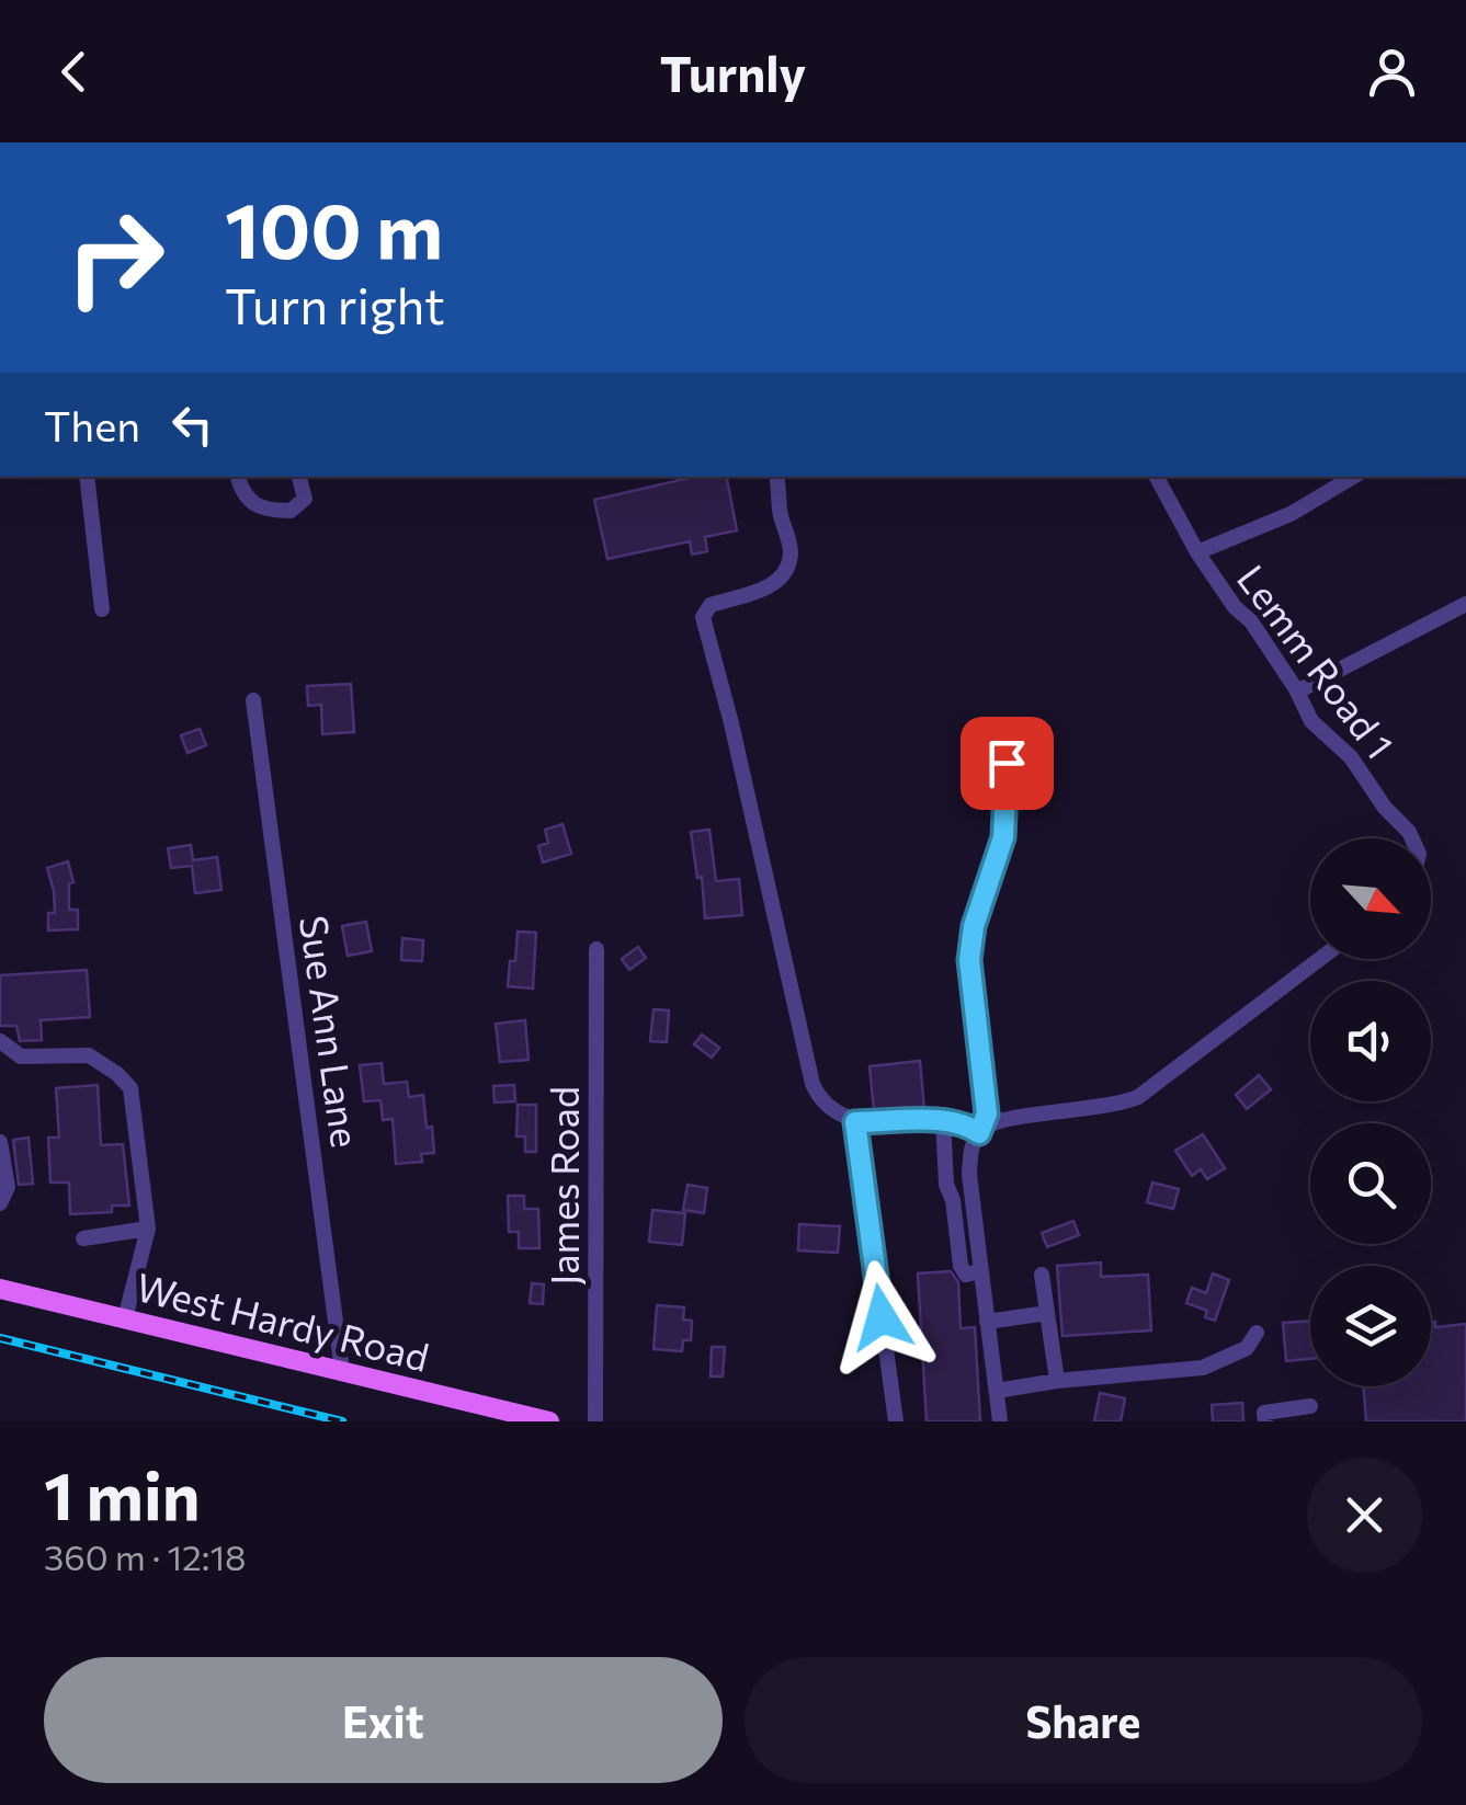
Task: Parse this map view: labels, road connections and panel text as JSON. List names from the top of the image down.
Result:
{
  "streets": {
    "main road": ["West Hardy Road"],
    "street": ["Lemm Road 1", "Sue Ann Lane", "James Road"]
  },
  "crossings": [
    ["Sue Ann Lane", "West Hardy Road"]
  ],
  "north": "bottom right",
  "page": {
    "header": "Turnly",
    "turn": ["100 m", "Turn right"],
    "then": "Then",
    "heading": ["1 min", "360 m · 12:18"],
    "buttons": ["Exit", "Share"]
  }
}
